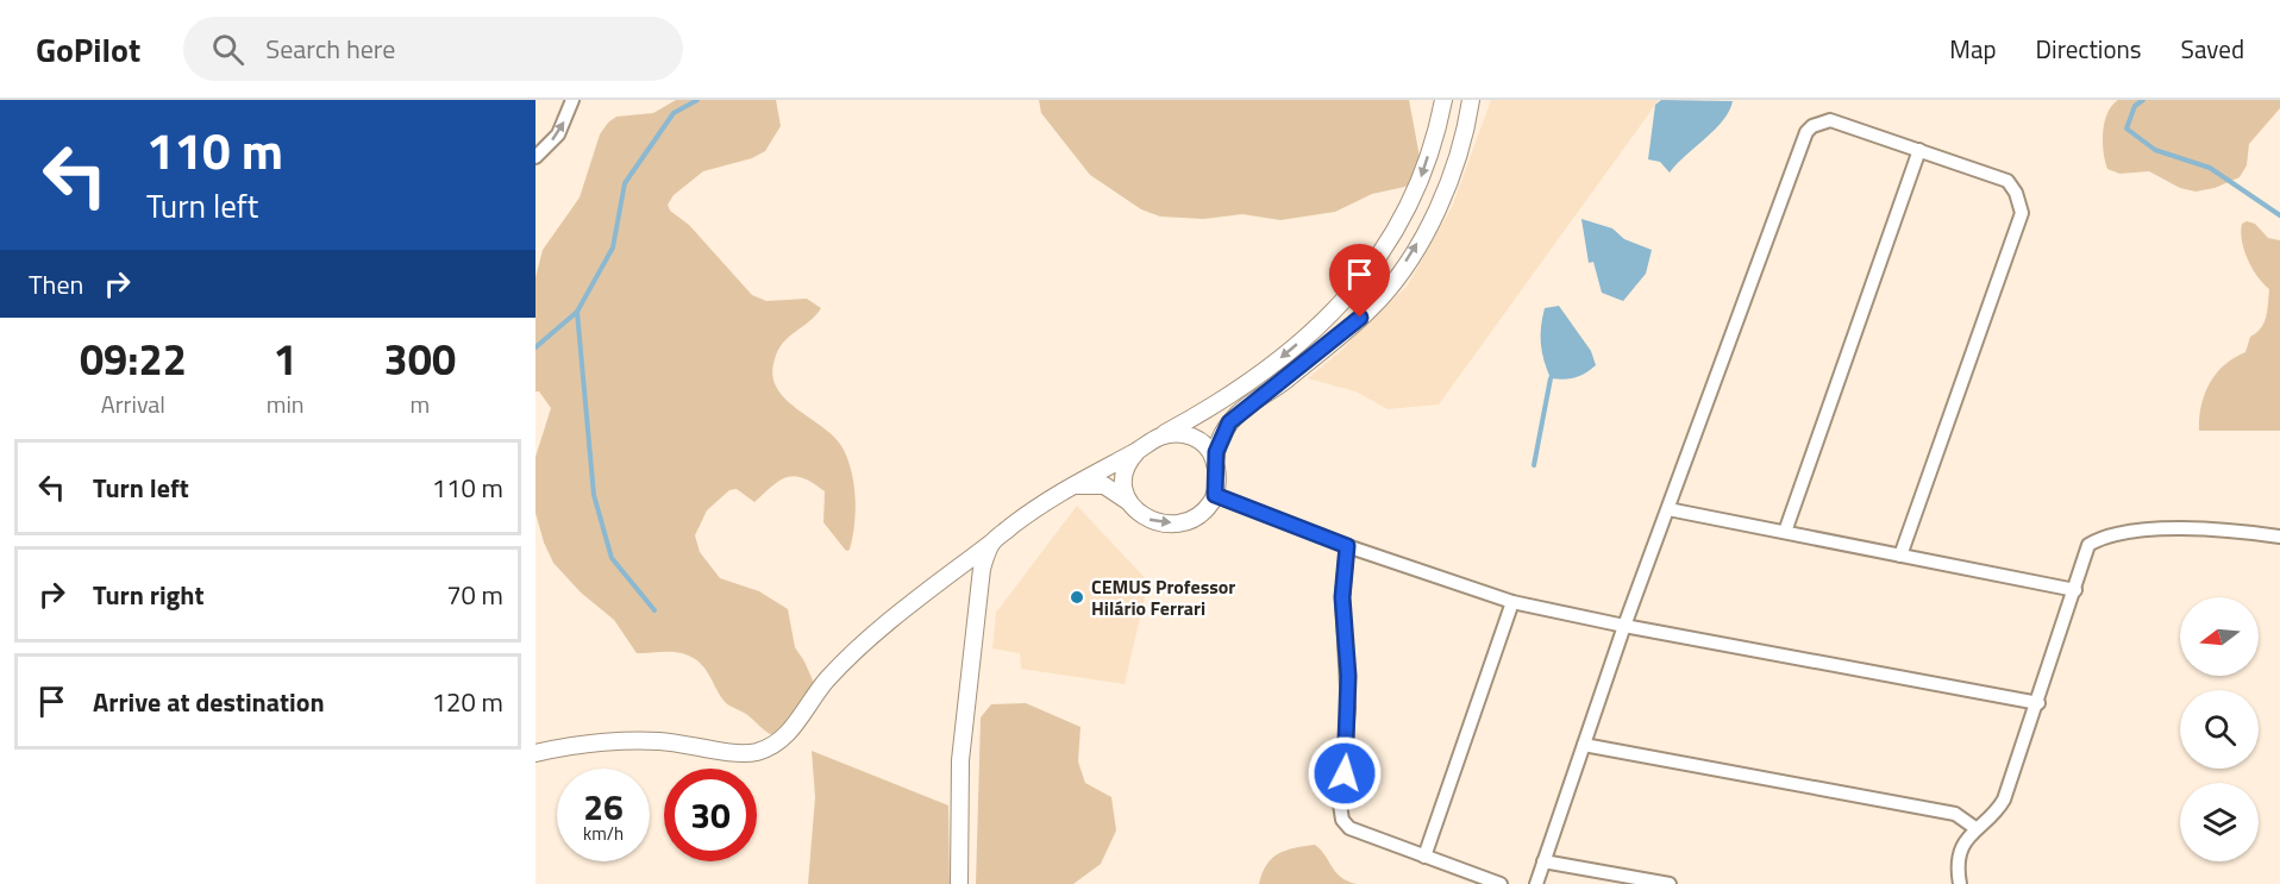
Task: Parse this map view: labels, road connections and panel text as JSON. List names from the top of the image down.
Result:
{
  "places": ["CEMUS Professor Hilário Ferrari"],
  "north": "left",
  "page": {
    "header": "GoPilot",
    "search": "Search here",
    "nav": ["Map", "Directions", "Saved"],
    "turn": ["110 m", "Turn left"],
    "then": "Then",
    "eta": [
      "09:22",
      "Arrival",
      "1",
      "min",
      "300",
      "m"
    ],
    "list": [
      {
        "name": "Turn left",
        "value": "110 m"
      },
      {
        "name": "Turn right",
        "value": "70 m"
      },
      {
        "name": "Arrive at destination",
        "value": "120 m"
      }
    ],
    "speed": "26 km/h",
    "limit": "30"
  }
}
